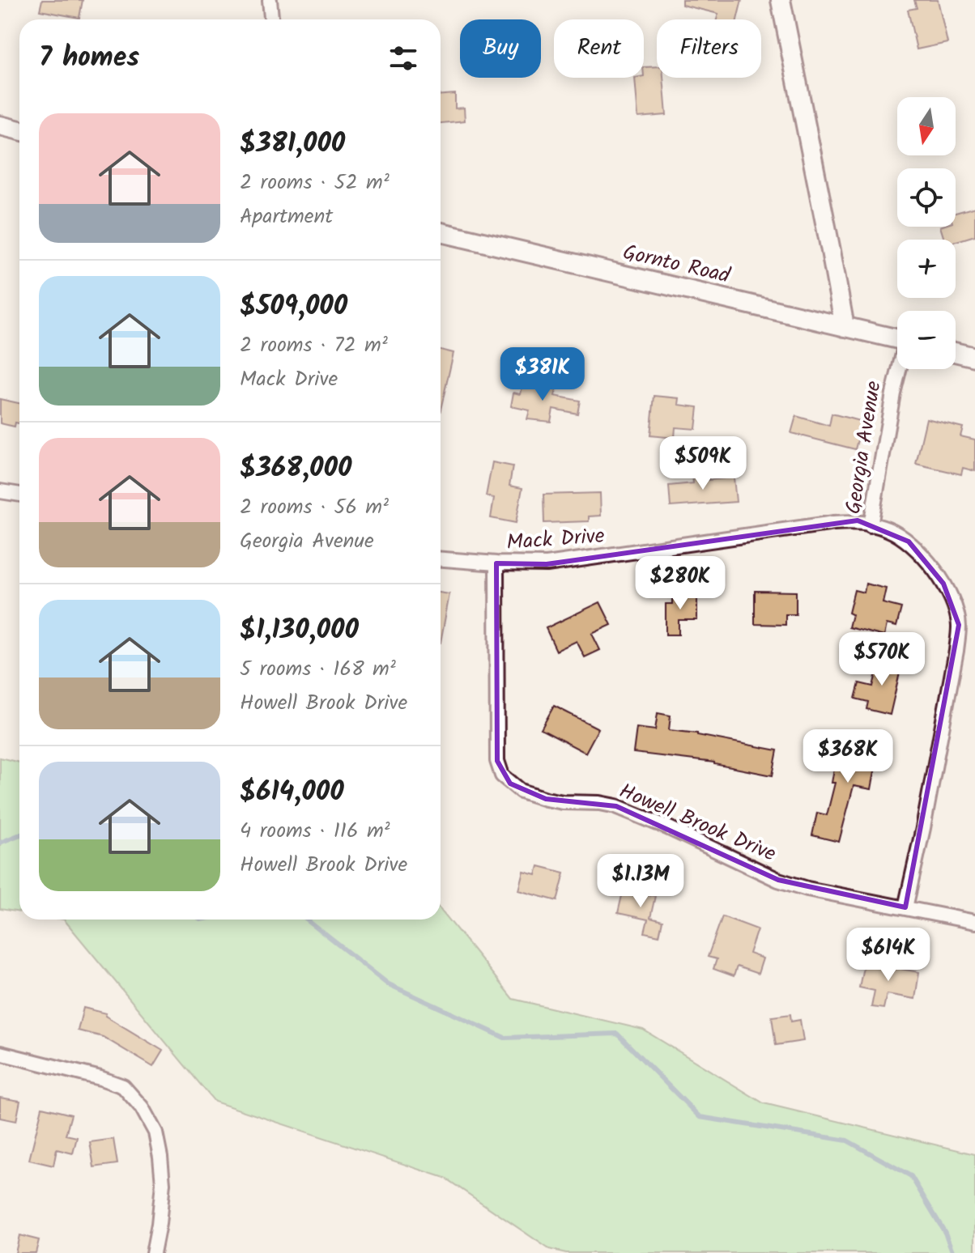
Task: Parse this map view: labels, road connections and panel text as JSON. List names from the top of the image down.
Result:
{
  "streets": {
    "main road": ["Gornto Road"],
    "street": ["Georgia Avenue", "Mack Drive", "Howell Brook Drive"]
  },
  "crossings": [
    ["Georgia Avenue", "Mack Drive"],
    ["Georgia Avenue", "Howell Brook Drive"],
    ["Mack Drive", "Howell Brook Drive"]
  ],
  "north": "bottom",
  "page": {
    "chip": ["Buy", "Rent", "Filters"],
    "heading": "7 homes",
    "map_buttons": ["+", "−"],
    "list": [
      {
        "name": "$381,000",
        "note": "2 rooms · 52 m² · Apartment"
      },
      {
        "name": "$509,000",
        "note": "2 rooms · 72 m² · Mack Drive"
      },
      {
        "name": "$368,000",
        "note": "2 rooms · 56 m² · Georgia Avenue"
      },
      {
        "name": "$1,130,000",
        "note": "5 rooms · 168 m² · Howell Brook Drive"
      },
      {
        "name": "$614,000",
        "note": "4 rooms · 116 m² · Howell Brook Drive"
      }
    ],
    "price": [
      "$381K",
      "$509K",
      "$280K",
      "$570K",
      "$368K",
      "$1.13M",
      "$614K"
    ]
  }
}
